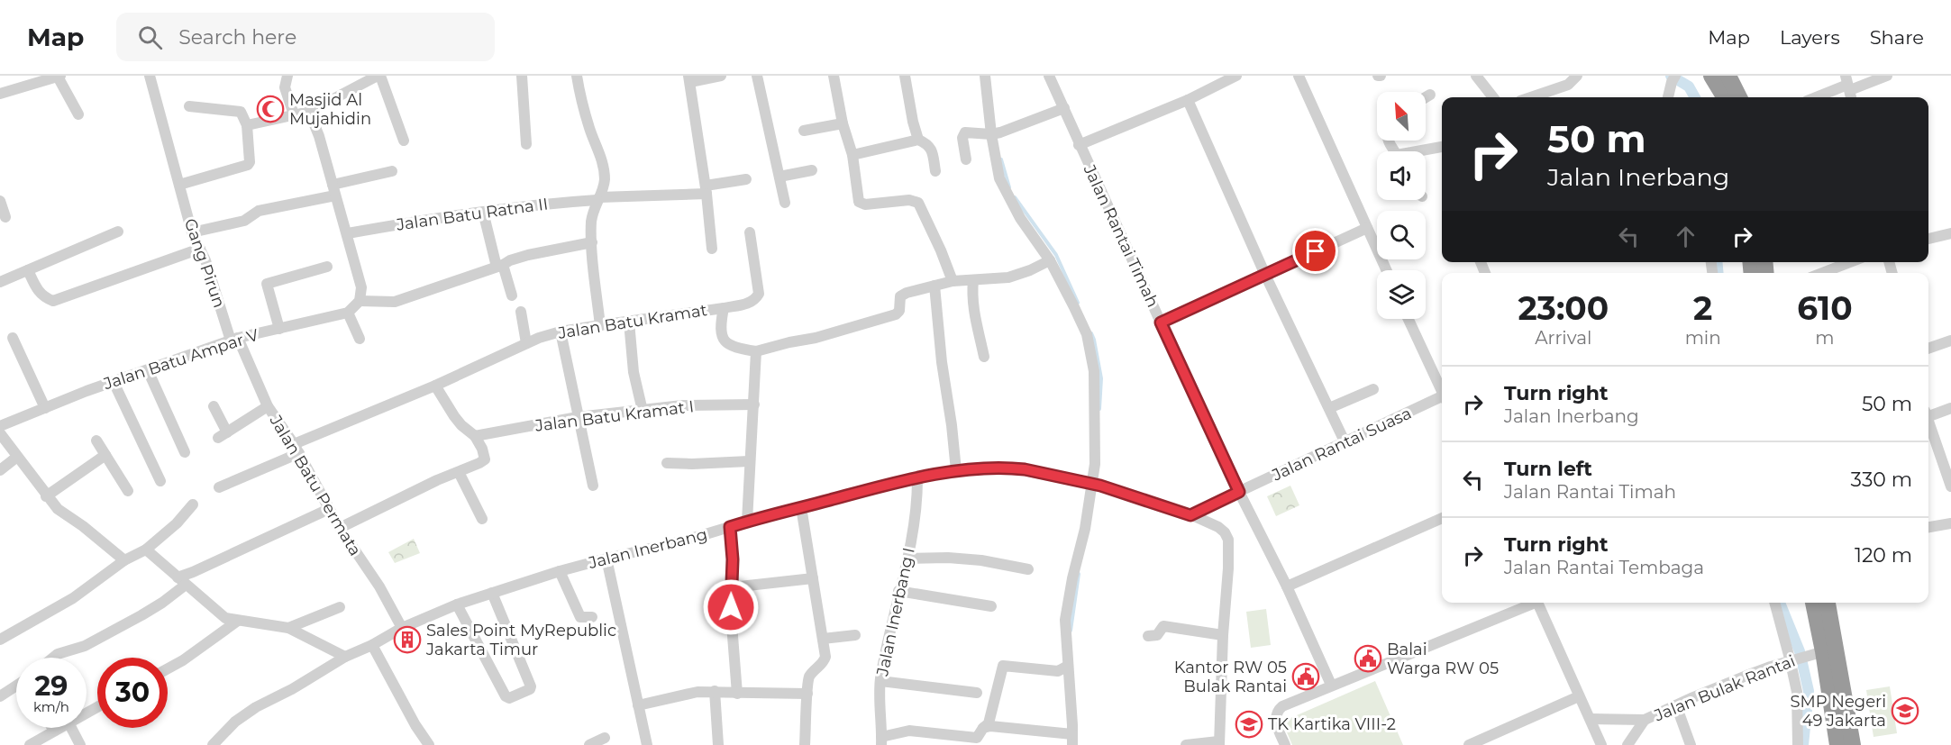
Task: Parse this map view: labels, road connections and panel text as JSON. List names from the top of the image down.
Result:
{
  "streets": {
    "street": [
      "Jalan Batu Ratna II",
      "Jalan Rantai Timah",
      "Gang Pirun",
      "Jalan Batu Kramat",
      "Jalan Batu Ampar V",
      "Jalan Batu Kramat I",
      "Jalan Rantai Suasa",
      "Jalan Batu Permata",
      "Jalan Inerbang",
      "Jalan Inerbang I",
      "Jalan Bulak Rantai"
    ]
  },
  "crossings": [
    ["Jalan Rantai Timah", "Jalan Rantai Suasa"],
    ["Gang Pirun", "Jalan Batu Ampar V"],
    ["Gang Pirun", "Jalan Batu Permata"],
    ["Jalan Batu Kramat", "Jalan Batu Permata"],
    ["Jalan Batu Ampar V", "Jalan Batu Permata"],
    ["Jalan Batu Permata", "Jalan Inerbang"],
    ["Jalan Inerbang", "Jalan Inerbang I"]
  ],
  "places": {
    "mosque": ["Masjid Al Mujahidin"],
    "building": ["Sales Point MyRepublic Jakarta Timur"],
    "public building": ["Balai Warga RW 05", "Kantor RW 05 Bulak Rantai"],
    "school or university": ["SMP Negeri 49 Jakarta", "TK Kartika VIII-2"]
  },
  "north": "top left",
  "page": {
    "header": "Map",
    "search": "Search here",
    "nav": ["Map", "Layers", "Share"],
    "turn": ["50 m", "Jalan Inerbang"],
    "eta": [
      "23:00",
      "Arrival",
      "2",
      "min",
      "610",
      "m"
    ],
    "list": [
      {
        "name": "Turn right",
        "note": "Jalan Inerbang",
        "value": "50 m"
      },
      {
        "name": "Turn left",
        "note": "Jalan Rantai Timah",
        "value": "330 m"
      },
      {
        "name": "Turn right",
        "note": "Jalan Rantai Tembaga",
        "value": "120 m"
      }
    ],
    "speed": "29 km/h",
    "limit": "30"
  }
}
